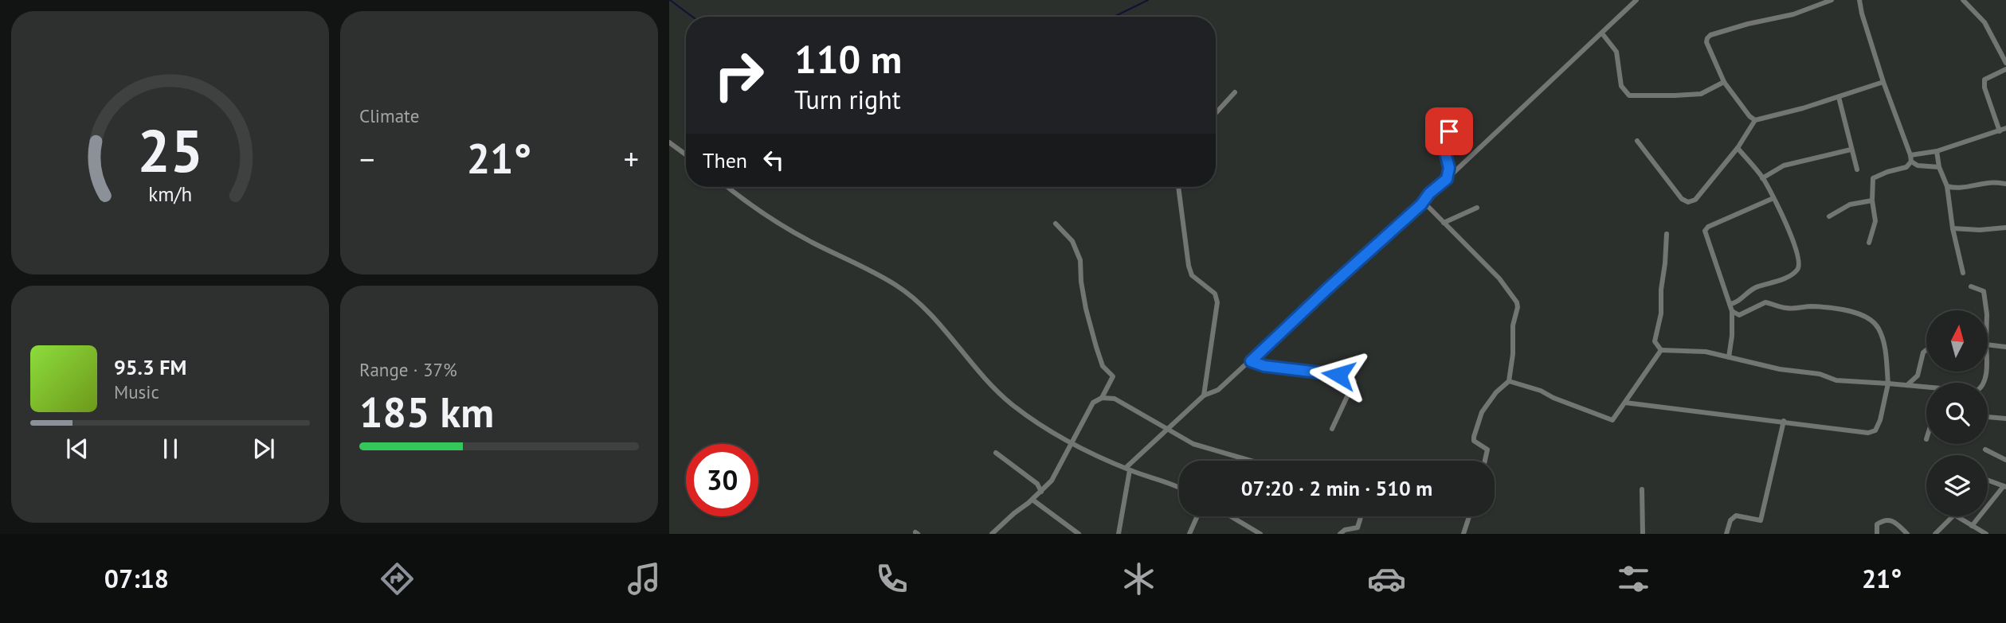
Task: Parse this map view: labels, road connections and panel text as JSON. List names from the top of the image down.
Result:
{
  "north": "top",
  "page": {
    "tile": [
      "Climate",
      ["Range · 37%", "185 km"]
    ],
    "turn": ["110 m", "Turn right"],
    "then": "Then",
    "heat": ["−", "21°", "+"],
    "song": ["95.3 FM", "Music"],
    "limit": "30",
    "trip": "07:20 · 2 min · 510 m",
    "tabs": ["07:18", "21°"],
    "gauge": ["25", "km/h"]
  }
}
